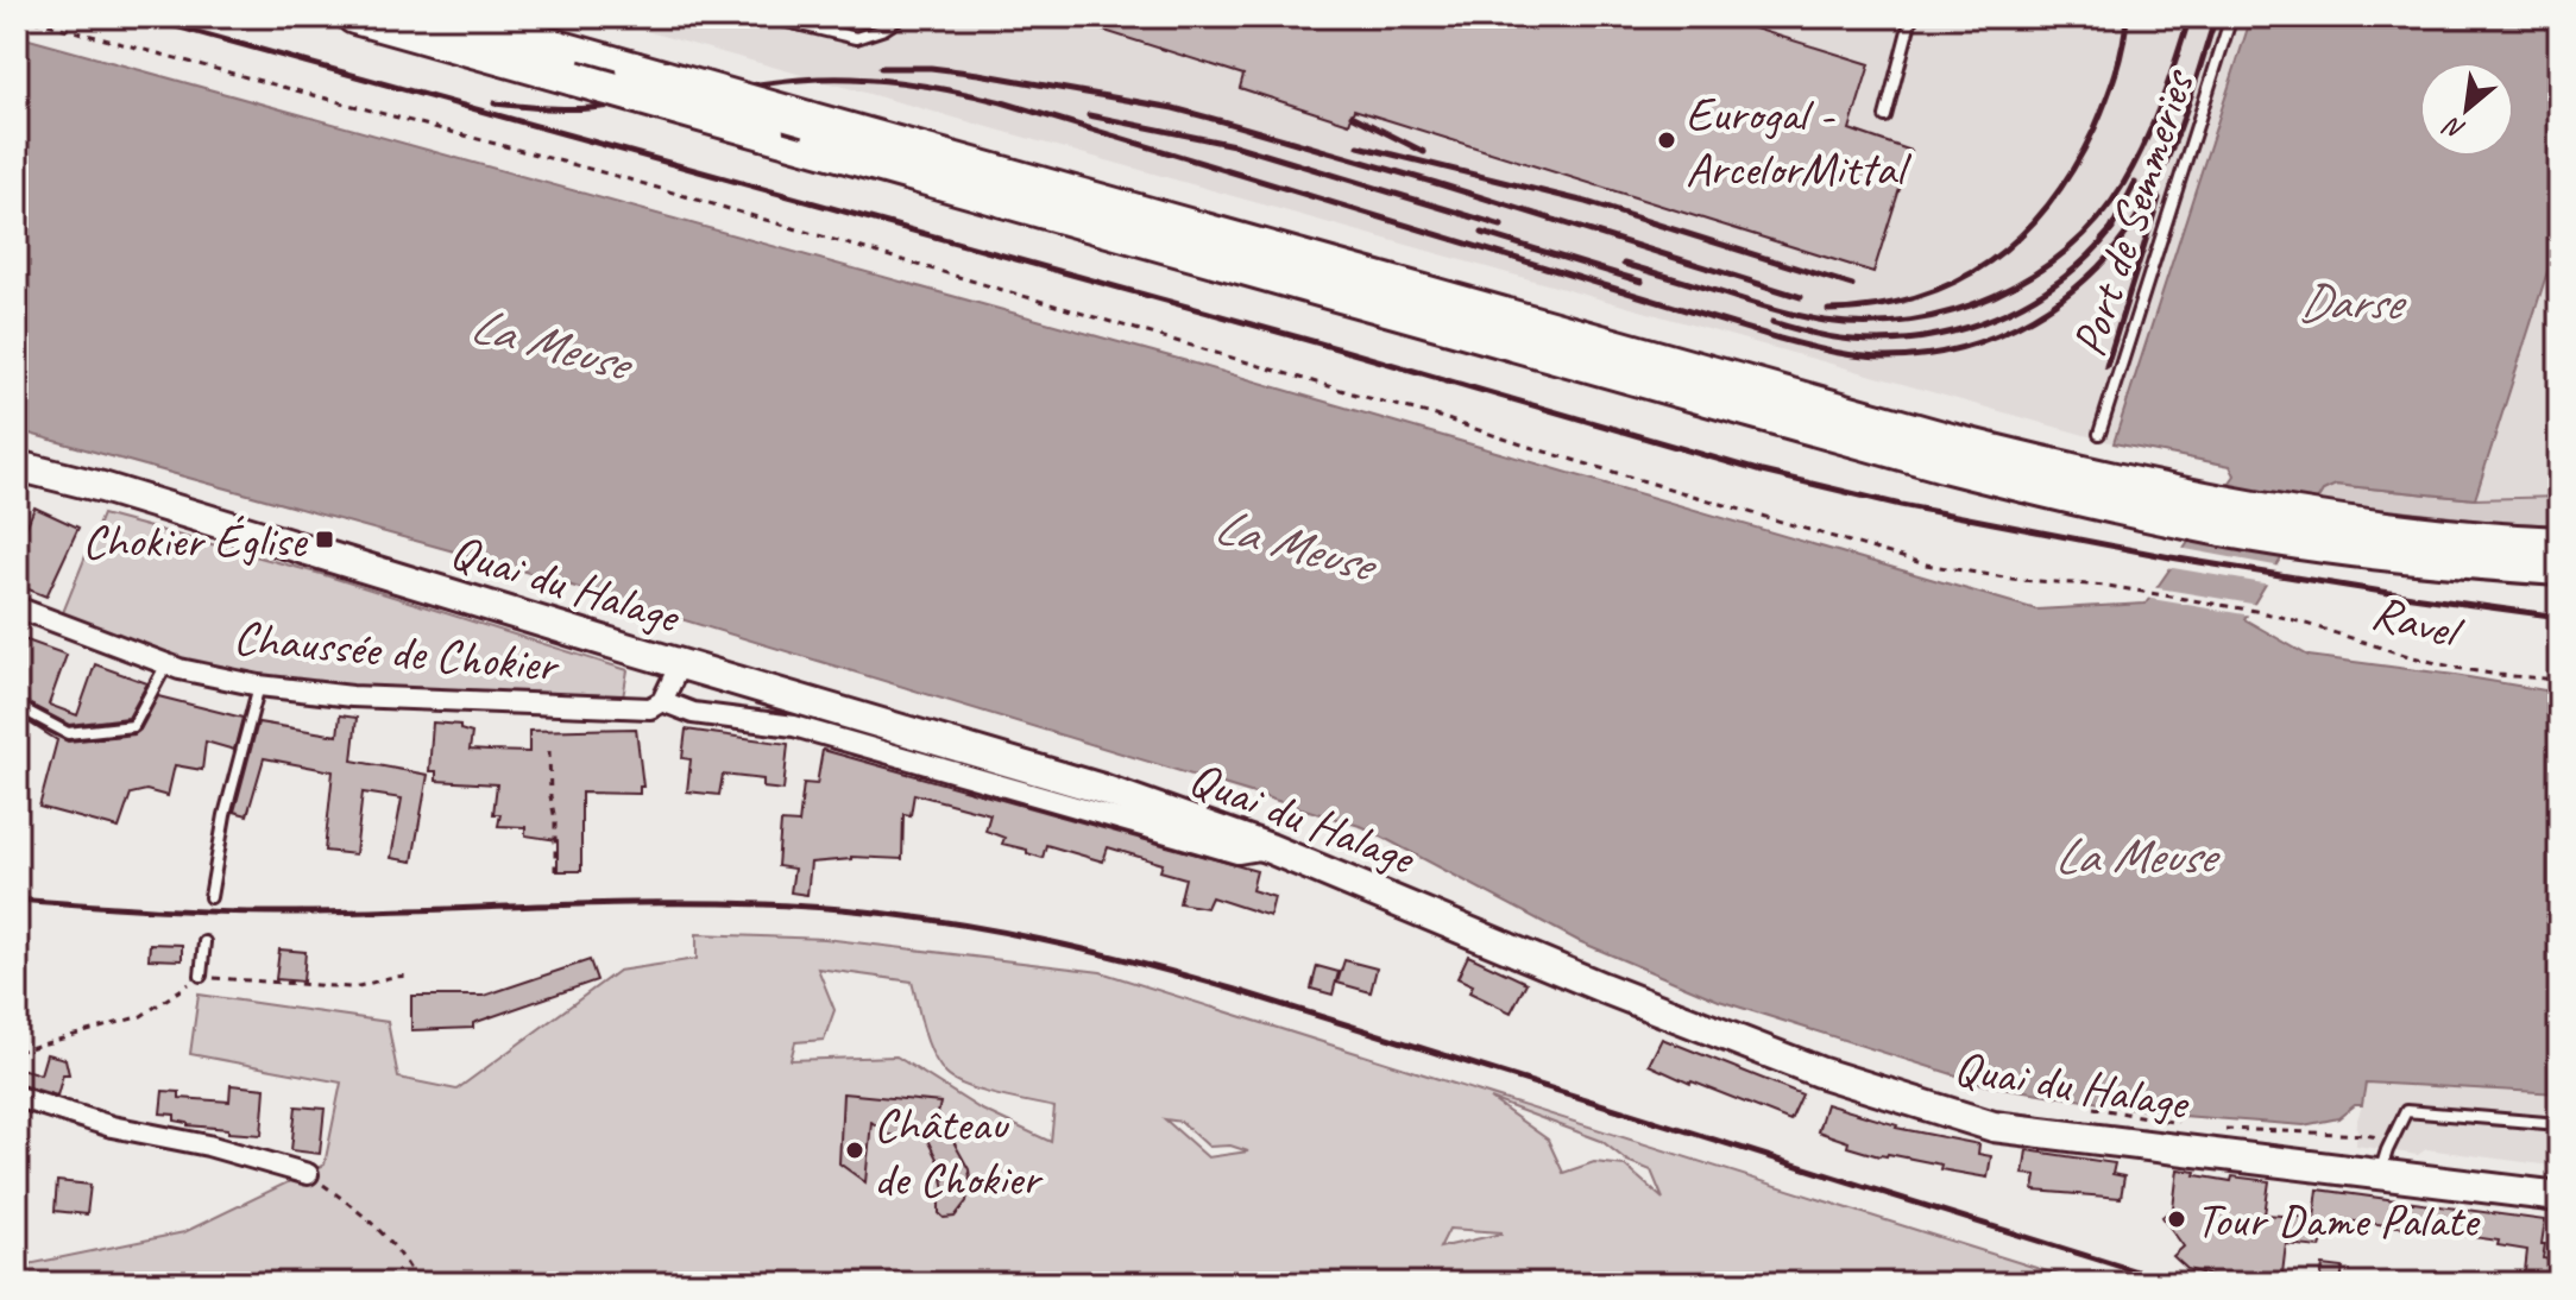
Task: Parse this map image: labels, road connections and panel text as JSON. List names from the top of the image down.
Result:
{
  "streets": {
    "main road": ["Quai du Halage"],
    "street": ["Chaussée de Chokier"],
    "lane": ["Port de Semmeries"],
    "path": ["Ravel"]
  },
  "crossings": [
    ["Quai du Halage", "Chaussée de Chokier"]
  ],
  "water": ["Darse", "La Meuse"],
  "places": {
    "other": ["Eurogal - ArcelorMittal", "Château de Chokier", "Tour Dame Palate"],
    "transit": ["Chokier Église"]
  },
  "north": "bottom left"
}
